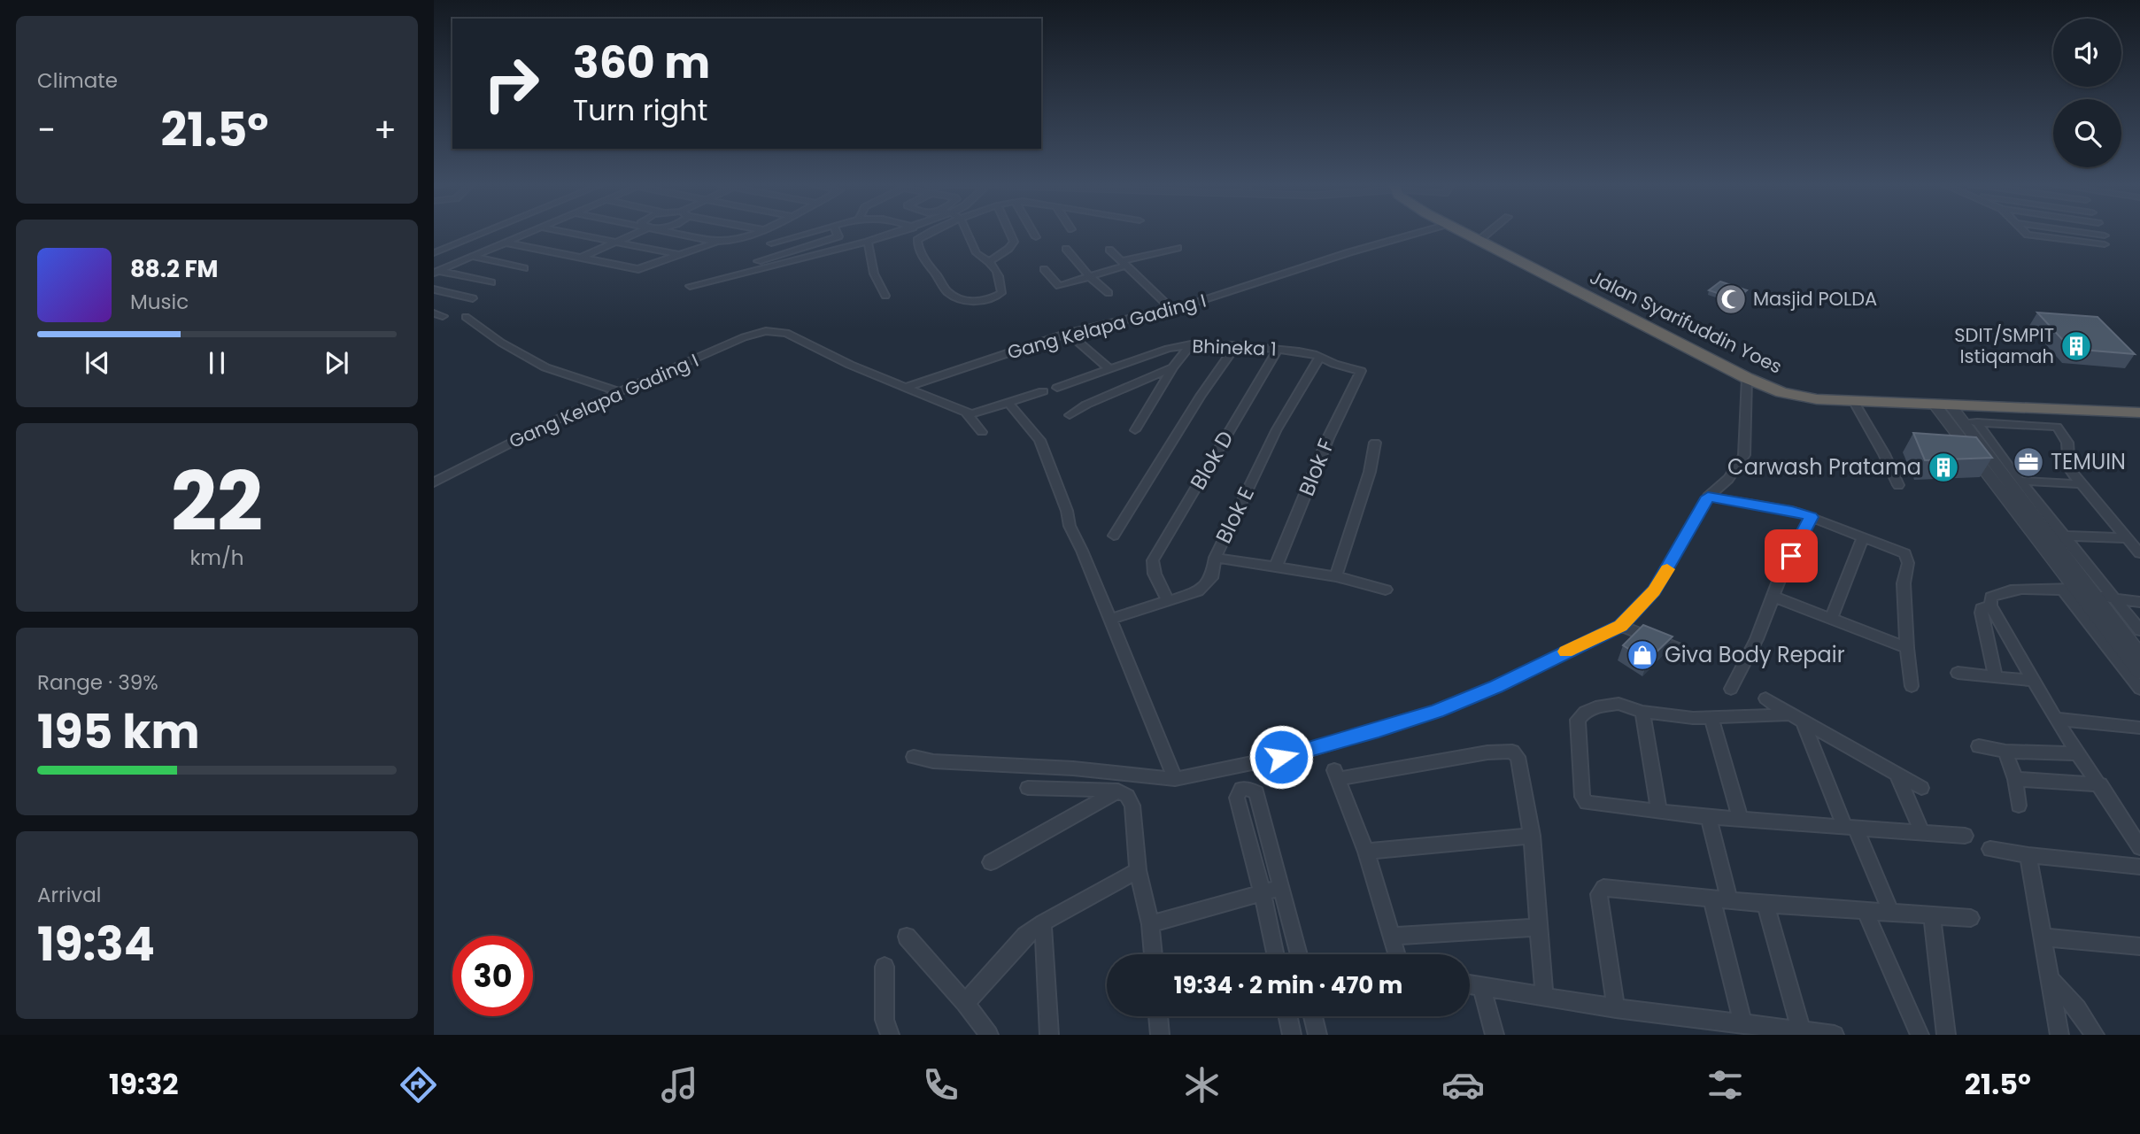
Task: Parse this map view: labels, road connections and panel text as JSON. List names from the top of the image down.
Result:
{
  "streets": {
    "highway": ["Jalan Syarifuddin Yoes"],
    "street": [
      "Gang Kelapa Gading I",
      "Bhineka 1",
      "Blok D",
      "Blok F",
      "Blok E"
    ]
  },
  "crossings": [
    ["Bhineka 1", "Blok D"],
    ["Bhineka 1", "Blok F"],
    ["Bhineka 1", "Blok E"]
  ],
  "places": {
    "mosque": ["Masjid POLDA"],
    "building": ["SDIT/SMPIT Istiqamah", "Carwash Pratama"],
    "office": ["TEMUIN"],
    "shop": ["Giva Body Repair"]
  },
  "page": {
    "tile": [
      "Climate",
      ["22", "km/h"],
      ["Range · 39%", "195 km"],
      ["Arrival", "19:34"]
    ],
    "turn": ["360 m", "Turn right"],
    "heat": ["−", "21.5°", "+"],
    "song": ["88.2 FM", "Music"],
    "limit": "30",
    "trip": "19:34 · 2 min · 470 m",
    "tabs": ["19:32", "21.5°"]
  }
}
